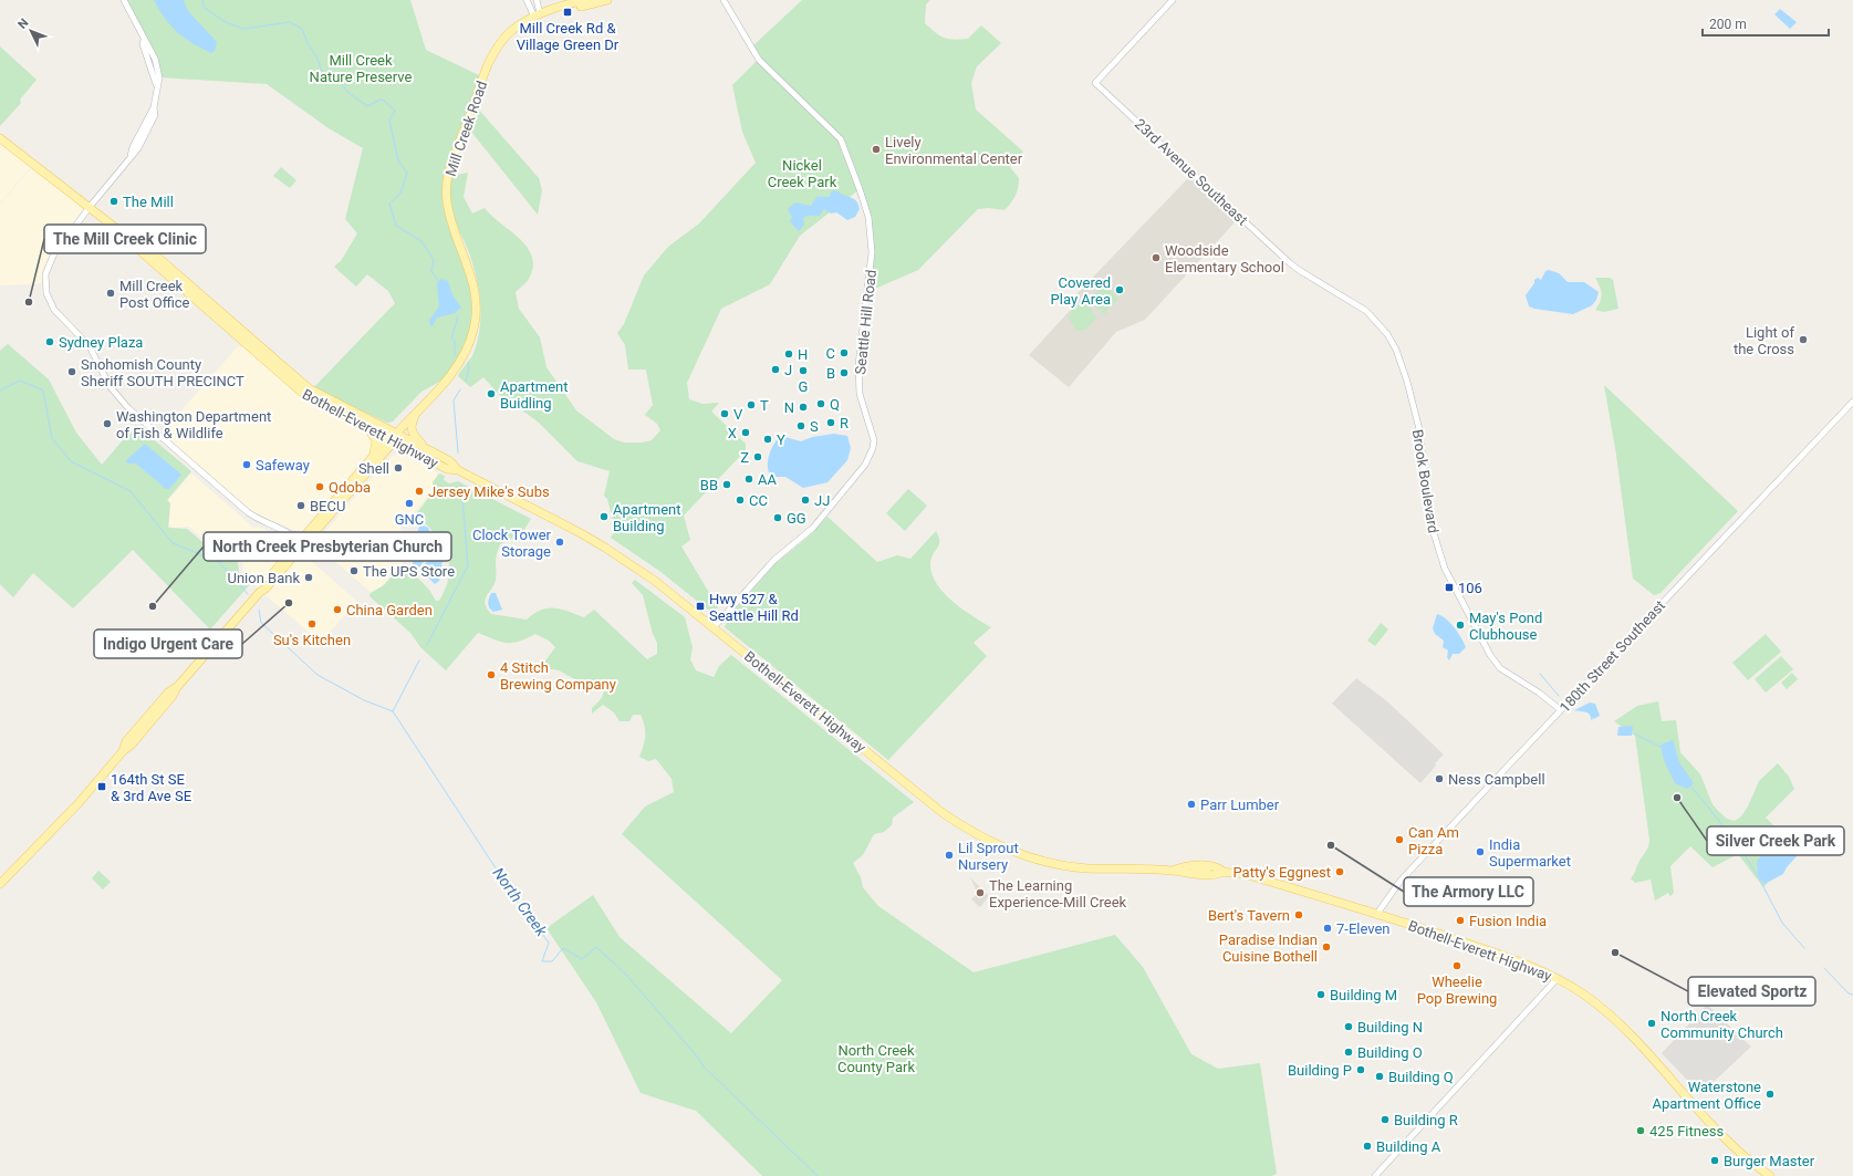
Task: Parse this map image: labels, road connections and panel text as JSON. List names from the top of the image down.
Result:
{
  "streets": {
    "main road": ["Mill Creek Road", "Bothell-Everett Highway"],
    "street": [
      "23rd Avenue Southeast",
      "Seattle Hill Road",
      "Brook Boulevard",
      "180th Street Southeast"
    ]
  },
  "crossings": [
    ["Mill Creek Road", "Bothell-Everett Highway"],
    ["23rd Avenue Southeast", "Brook Boulevard"],
    ["Seattle Hill Road", "Bothell-Everett Highway"],
    ["Bothell-Everett Highway", "180th Street Southeast"],
    ["Brook Boulevard", "180th Street Southeast"]
  ],
  "water": ["North Creek"],
  "parks": ["Mill Creek Nature Preserve", "Nickel Creek Park", "North Creek County Park"],
  "places": {
    "transit": [
      "Mill Creek Rd & Village Green Dr",
      "106",
      "Hwy 527 & Seattle Hill Rd",
      "164th St SE & 3rd Ave SE"
    ],
    "other": [
      "Lively Environmental Center",
      "The Mill",
      "Woodside Elementary School",
      "Covered Play Area",
      "Mill Creek Post Office",
      "The Mill Creek Clinic",
      "Light of the Cross",
      "Sydney Plaza",
      "C",
      "H",
      "J",
      "G",
      "Snohomish County Sheriff SOUTH PRECINCT",
      "B",
      "Apartment Buidling",
      "Q",
      "T",
      "N",
      "V",
      "R",
      "Washington Department of Fish & Wildlife",
      "S",
      "X",
      "Y",
      "Z",
      "Safeway",
      "Shell",
      "AA",
      "BB",
      "Qdoba",
      "Jersey Mike's Subs",
      "CC",
      "JJ",
      "GNC",
      "BECU",
      "Apartment Building",
      "GG",
      "Clock Tower Storage",
      "The UPS Store",
      "Union Bank",
      "Indigo Urgent Care",
      "North Creek Presbyterian Church",
      "China Garden",
      "Su's Kitchen",
      "May's Pond Clubhouse",
      "4 Stitch Brewing Company",
      "Ness Campbell",
      "Silver Creek Park",
      "Parr Lumber",
      "Can Am Pizza",
      "The Armory LLC",
      "India Supermarket",
      "Lil Sprout Nursery",
      "Patty's Eggnest",
      "The Learning Experience-Mill Creek",
      "Bert's Tavern",
      "Fusion India",
      "7-Eleven",
      "Paradise Indian Cuisine Bothell",
      "Elevated Sportz",
      "Wheelie Pop Brewing",
      "Building M",
      "North Creek Community Church",
      "Building N",
      "Building O",
      "Building P",
      "Building Q",
      "Waterstone Apartment Office",
      "Building R",
      "425 Fitness",
      "Building A",
      "Burger Master"
    ]
  },
  "scale_bar": "200 m",
  "north": "top left"
}
